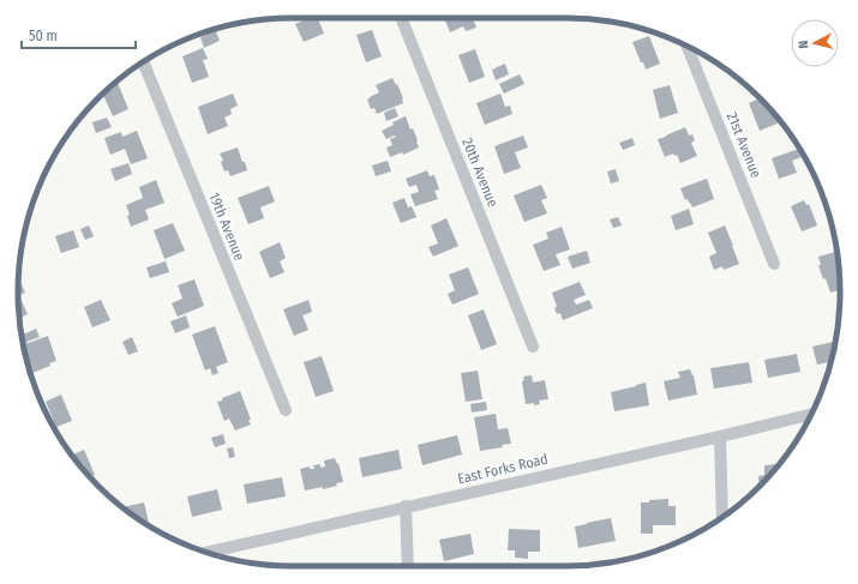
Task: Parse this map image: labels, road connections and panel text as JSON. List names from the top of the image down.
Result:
{
  "streets": {
    "street": [
      "21st Avenue",
      "20th Avenue",
      "19th Avenue",
      "East Forks Road"
    ]
  },
  "scale_bar": "50 m",
  "north": "left"
}
